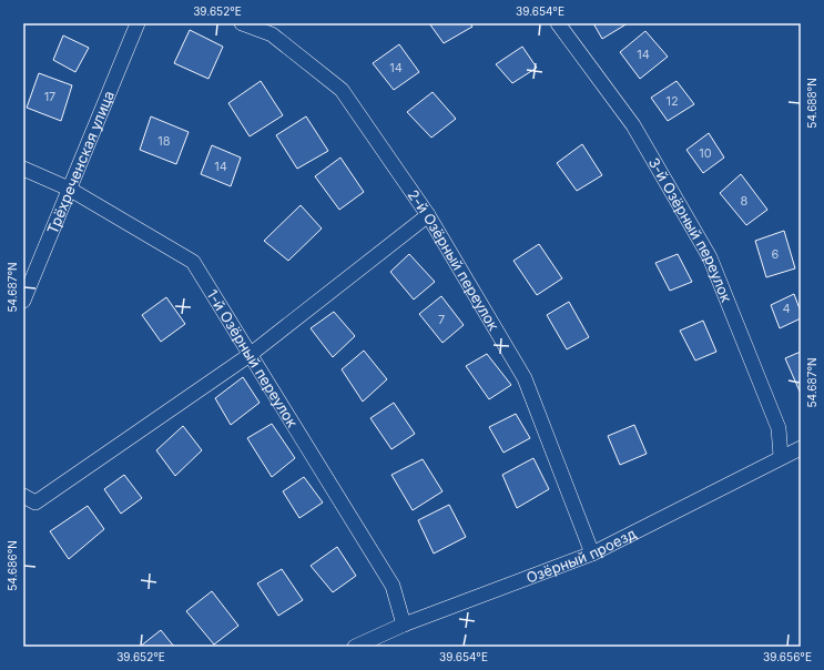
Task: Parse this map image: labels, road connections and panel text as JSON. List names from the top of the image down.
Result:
{
  "streets": {
    "street": [
      "Трёхреченская улица",
      "3-й Озёрный переулок",
      "2-й Озёрный переулок",
      "1-й Озёрный переулок",
      "Озёрный проезд"
    ]
  },
  "crossings": [
    ["Трёхреченская улица", "1-й Озёрный переулок"],
    ["3-й Озёрный переулок", "Озёрный проезд"],
    ["2-й Озёрный переулок", "Озёрный проезд"],
    ["1-й Озёрный переулок", "Озёрный проезд"]
  ],
  "house_numbers": [
    "14",
    "14",
    "17",
    "12",
    "18",
    "10",
    "14",
    "8",
    "6",
    "4",
    "7"
  ],
  "coordinates": [
    "39.652°E",
    "39.654°E",
    "54.688°N",
    "54.687°N",
    "54.686°N",
    "39.656°E"
  ]
}
